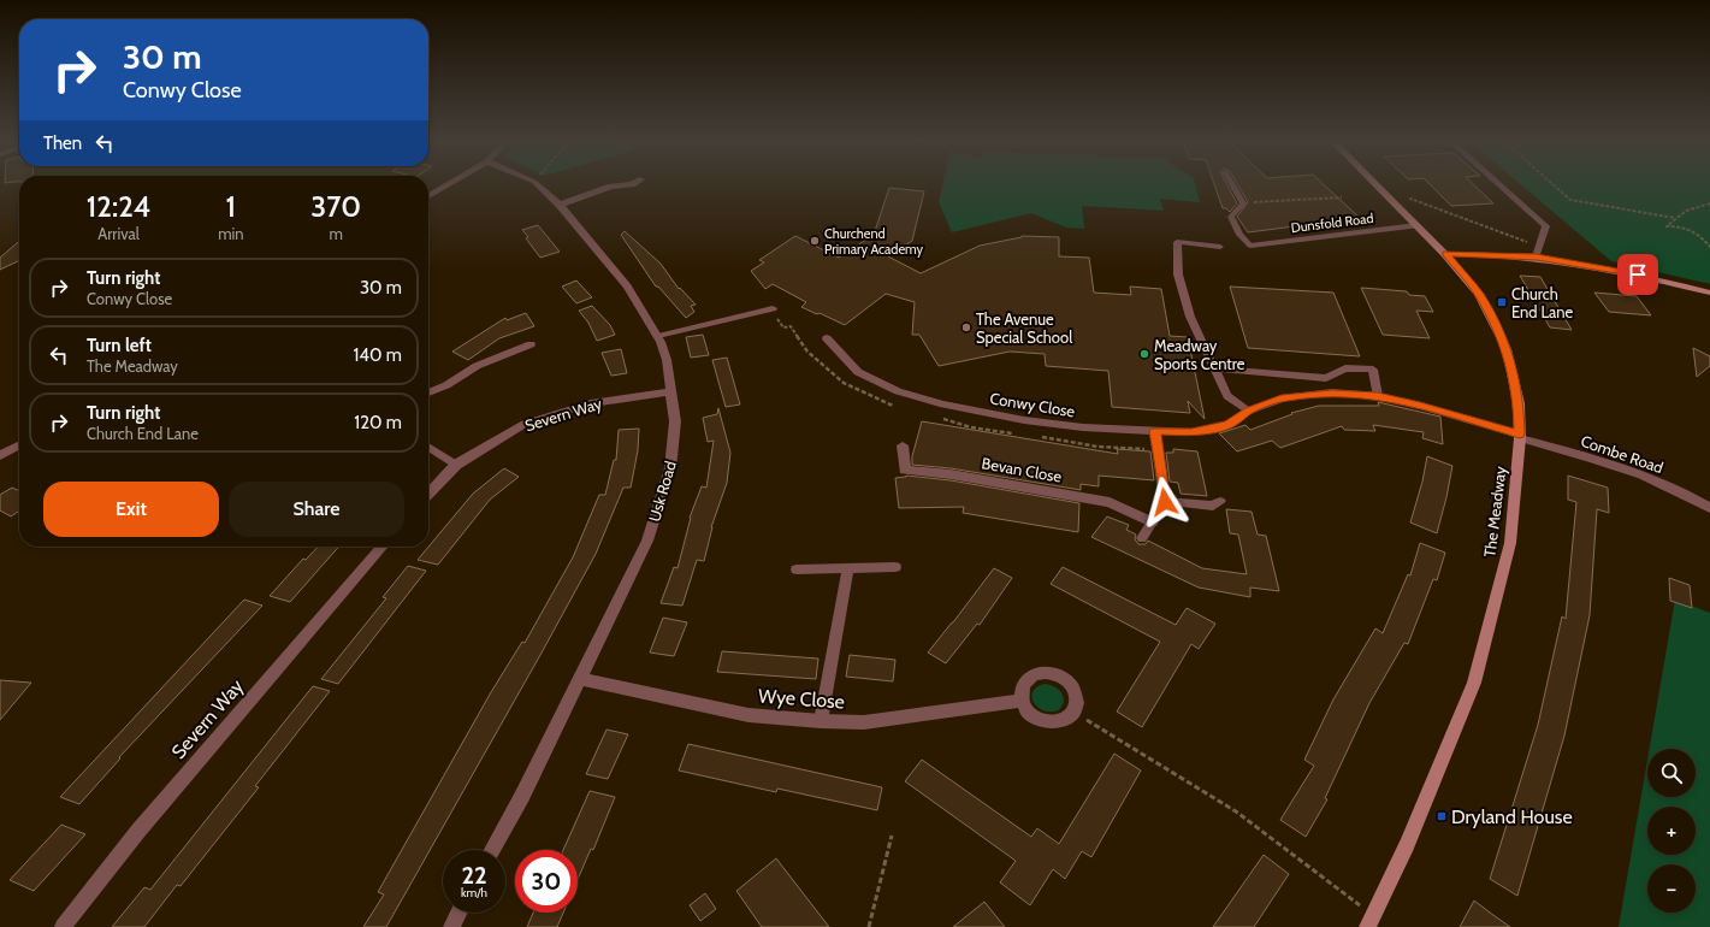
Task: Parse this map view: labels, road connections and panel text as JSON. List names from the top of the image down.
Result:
{
  "streets": {
    "street": [
      "Dunsfold Road",
      "Conwy Close",
      "Severn Way",
      "Combe Road",
      "Bevan Close",
      "Usk Road",
      "The Meadway",
      "Wye Close"
    ]
  },
  "crossings": [
    ["Dunsfold Road", "The Meadway"],
    ["Conwy Close", "Combe Road"],
    ["Conwy Close", "The Meadway"],
    ["Severn Way", "Usk Road"],
    ["Combe Road", "The Meadway"],
    ["Usk Road", "Wye Close"]
  ],
  "places": {
    "other": ["Churchend Primary Academy", "The Avenue Special School", "Meadway Sports Centre"],
    "transit": ["Church End Lane", "Dryland House"]
  },
  "page": {
    "turn": ["30 m", "Conwy Close"],
    "then": "Then",
    "eta": [
      "12:24",
      "Arrival",
      "1",
      "min",
      "370",
      "m"
    ],
    "list": [
      {
        "name": "Turn right",
        "note": "Conwy Close",
        "value": "30 m"
      },
      {
        "name": "Turn left",
        "note": "The Meadway",
        "value": "140 m"
      },
      {
        "name": "Turn right",
        "note": "Church End Lane",
        "value": "120 m"
      }
    ],
    "buttons": ["Exit", "Share"],
    "map_buttons": ["+", "−"],
    "speed": "22 km/h",
    "limit": "30"
  }
}
